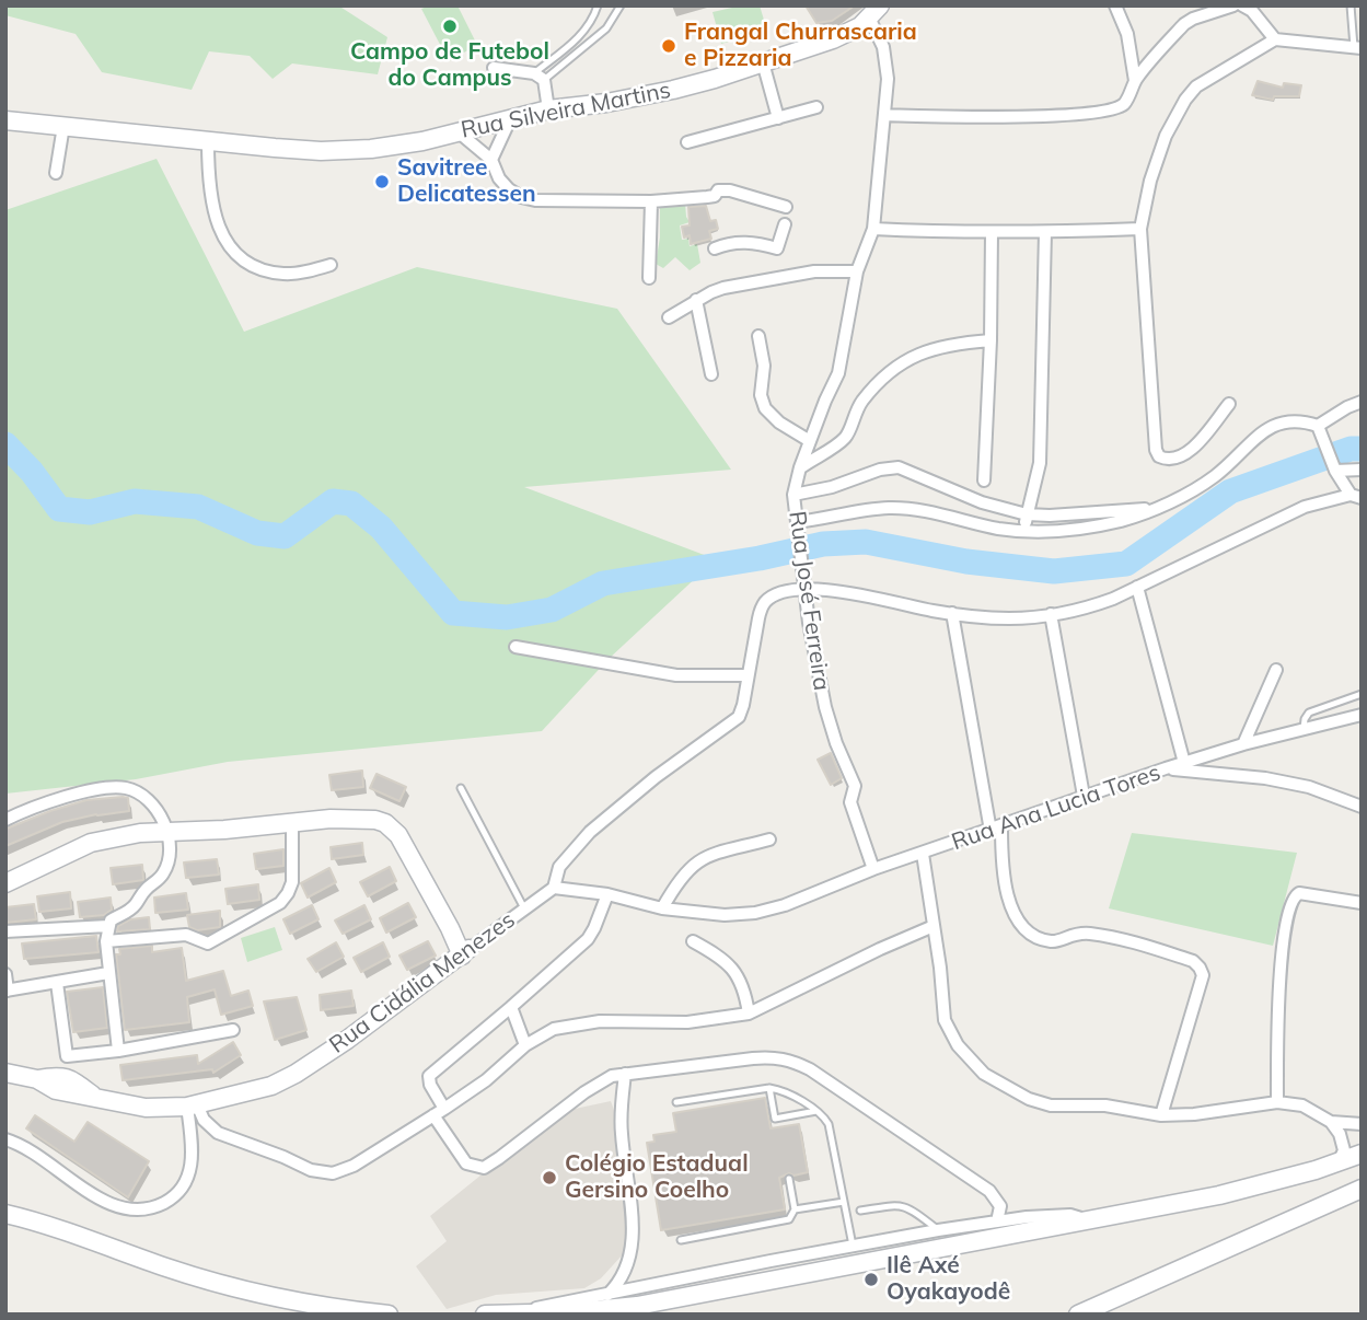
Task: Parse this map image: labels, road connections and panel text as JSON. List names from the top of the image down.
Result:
{
  "streets": {
    "main road": ["Rua Silveira Martins", "Rua Cidália Menezes"],
    "street": ["Rua José Ferreira", "Rua Ana Lucia Tores"]
  },
  "crossings": [
    ["Rua Silveira Martins", "Rua José Ferreira"],
    ["Rua José Ferreira", "Rua Ana Lucia Tores"]
  ],
  "places": [
    "Campo de Futebol do Campus",
    "Frangal Churrascaria e Pizzaria",
    "Savitree Delicatessen",
    "Colégio Estadual Gersino Coelho",
    "Ilê Axé Oyakayodê"
  ]
}
